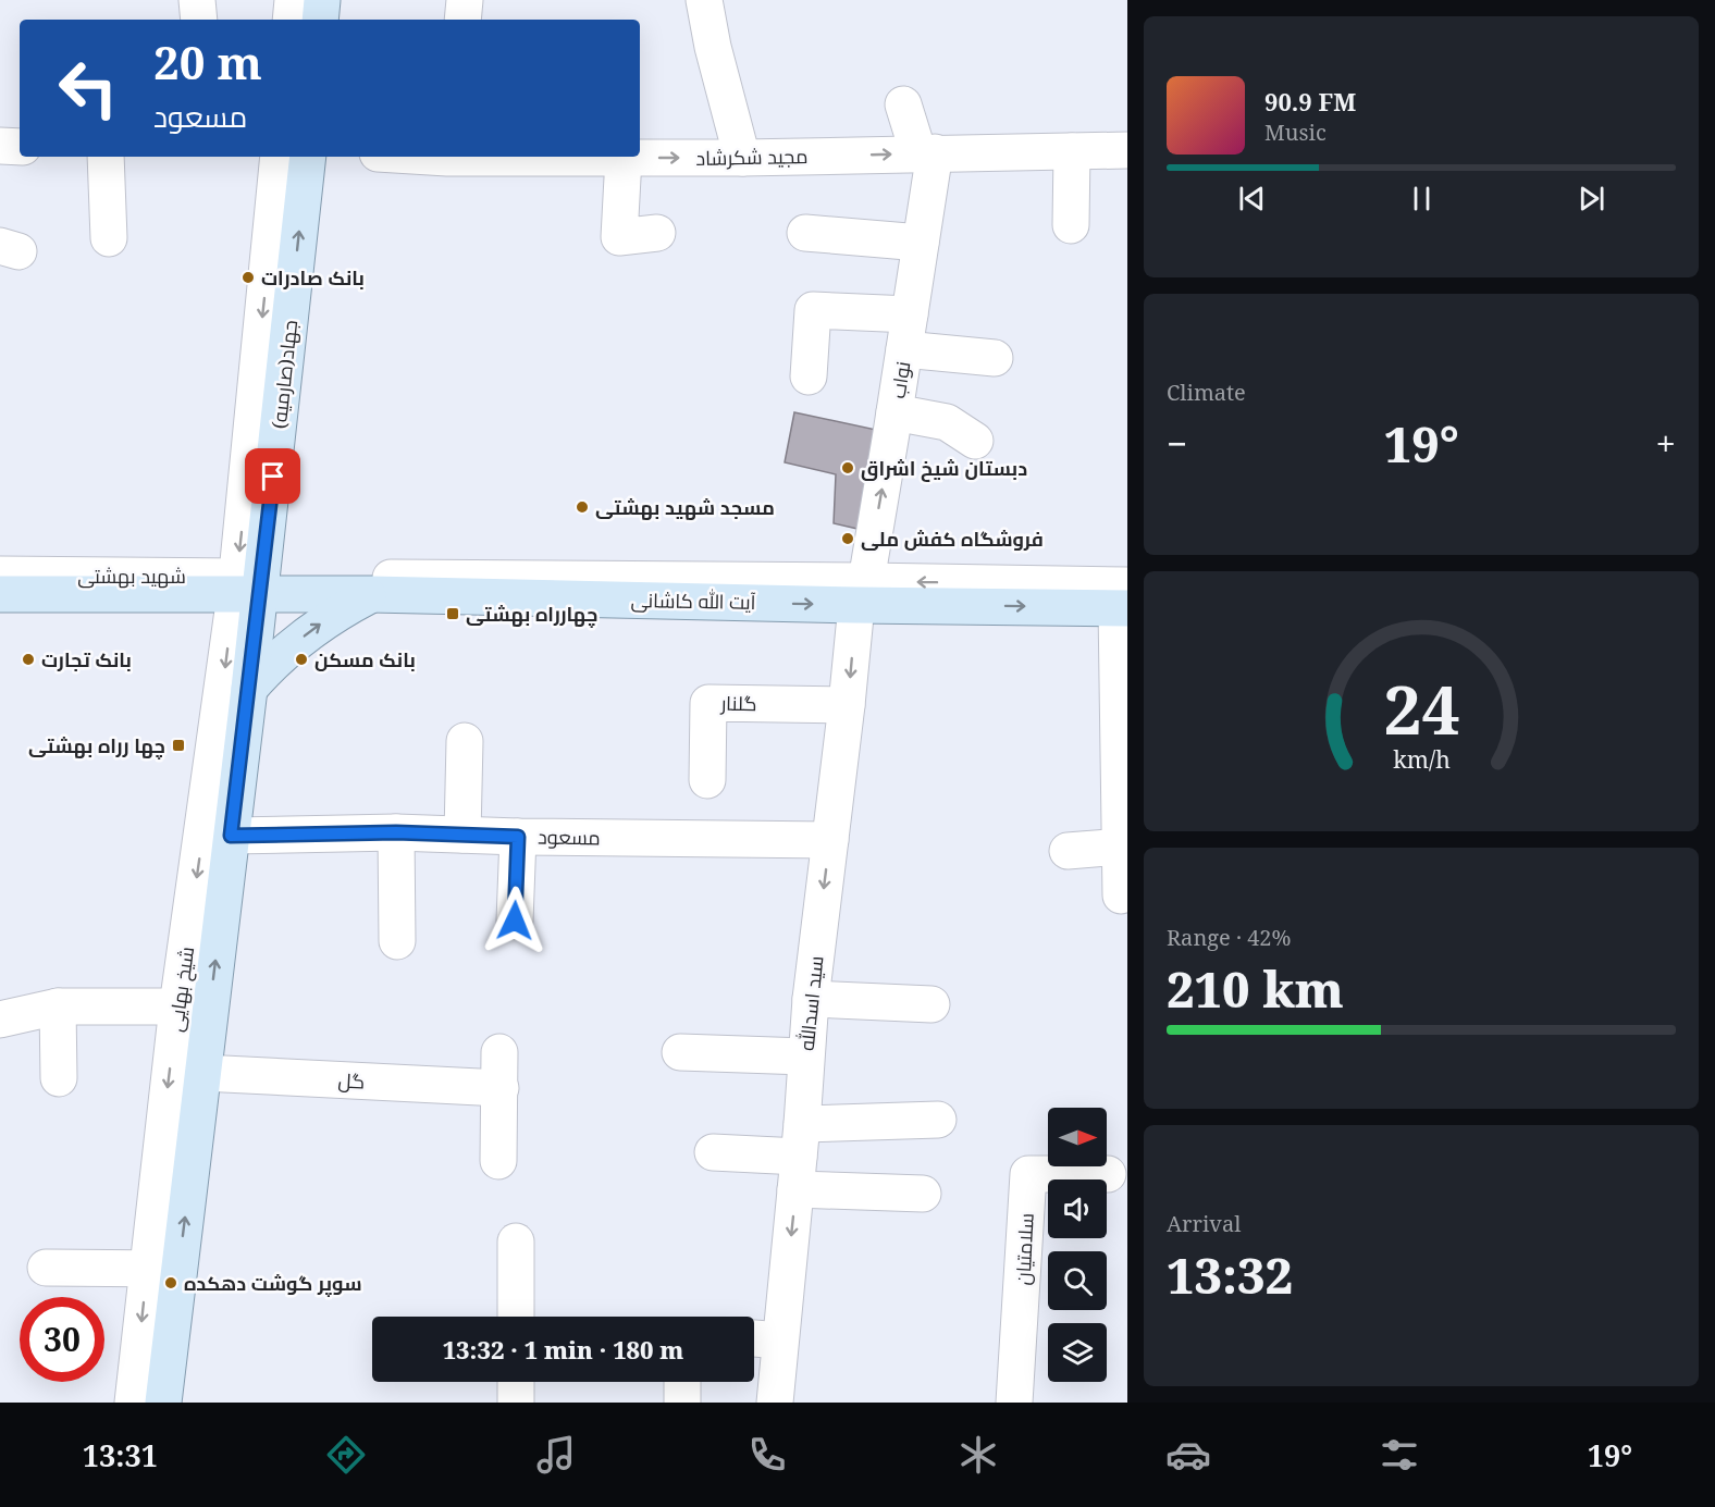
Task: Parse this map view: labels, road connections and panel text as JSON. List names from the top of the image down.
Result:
{
  "streets": {
    "main road": [
      "جهاد(صارمیه)",
      "شهید بهشتی",
      "آیت الله کاشانی",
      "شیخ بهایی"
    ],
    "street": [
      "مجید شکرشاد",
      "نواب",
      "گلنار",
      "مسعود",
      "سید اسدالله",
      "گل",
      "سلامتیان"
    ]
  },
  "crossings": [
    ["مجید شکرشاد", "نواب"],
    ["جهاد(صارمیه)", "شهید بهشتی"],
    ["جهاد(صارمیه)", "آیت الله کاشانی"],
    ["جهاد(صارمیه)", "شیخ بهایی"],
    ["نواب", "آیت الله کاشانی"],
    ["نواب", "سید اسدالله"],
    ["شهید بهشتی", "آیت الله کاشانی"],
    ["شهید بهشتی", "شیخ بهایی"],
    ["آیت الله کاشانی", "شیخ بهایی"],
    ["آیت الله کاشانی", "سید اسدالله"],
    ["گلنار", "سید اسدالله"],
    ["مسعود", "شیخ بهایی"],
    ["مسعود", "سید اسدالله"],
    ["شیخ بهایی", "گل"]
  ],
  "one_way": ["نواب"],
  "places": {
    "other": [
      "بانک صادرات",
      "دبستان شیخ اشراق",
      "مسجد شهید بهشتی",
      "فروشگاه کفش ملی",
      "بانک تجارت",
      "بانک مسکن",
      "سوپر گوشت دهکده"
    ],
    "transit": ["چهارراه بهشتی", "چها رراه بهشتی"]
  },
  "north": "right",
  "page": {
    "turn": ["20 m", "مسعود"],
    "song": ["90.9 FM", "Music"],
    "tile": [
      "Climate",
      ["Range · 42%", "210 km"],
      ["Arrival", "13:32"]
    ],
    "heat": ["−", "19°", "+"],
    "limit": "30",
    "trip": "13:32 · 1 min · 180 m",
    "tabs": ["13:31", "19°"],
    "gauge": ["24", "km/h"]
  }
}
